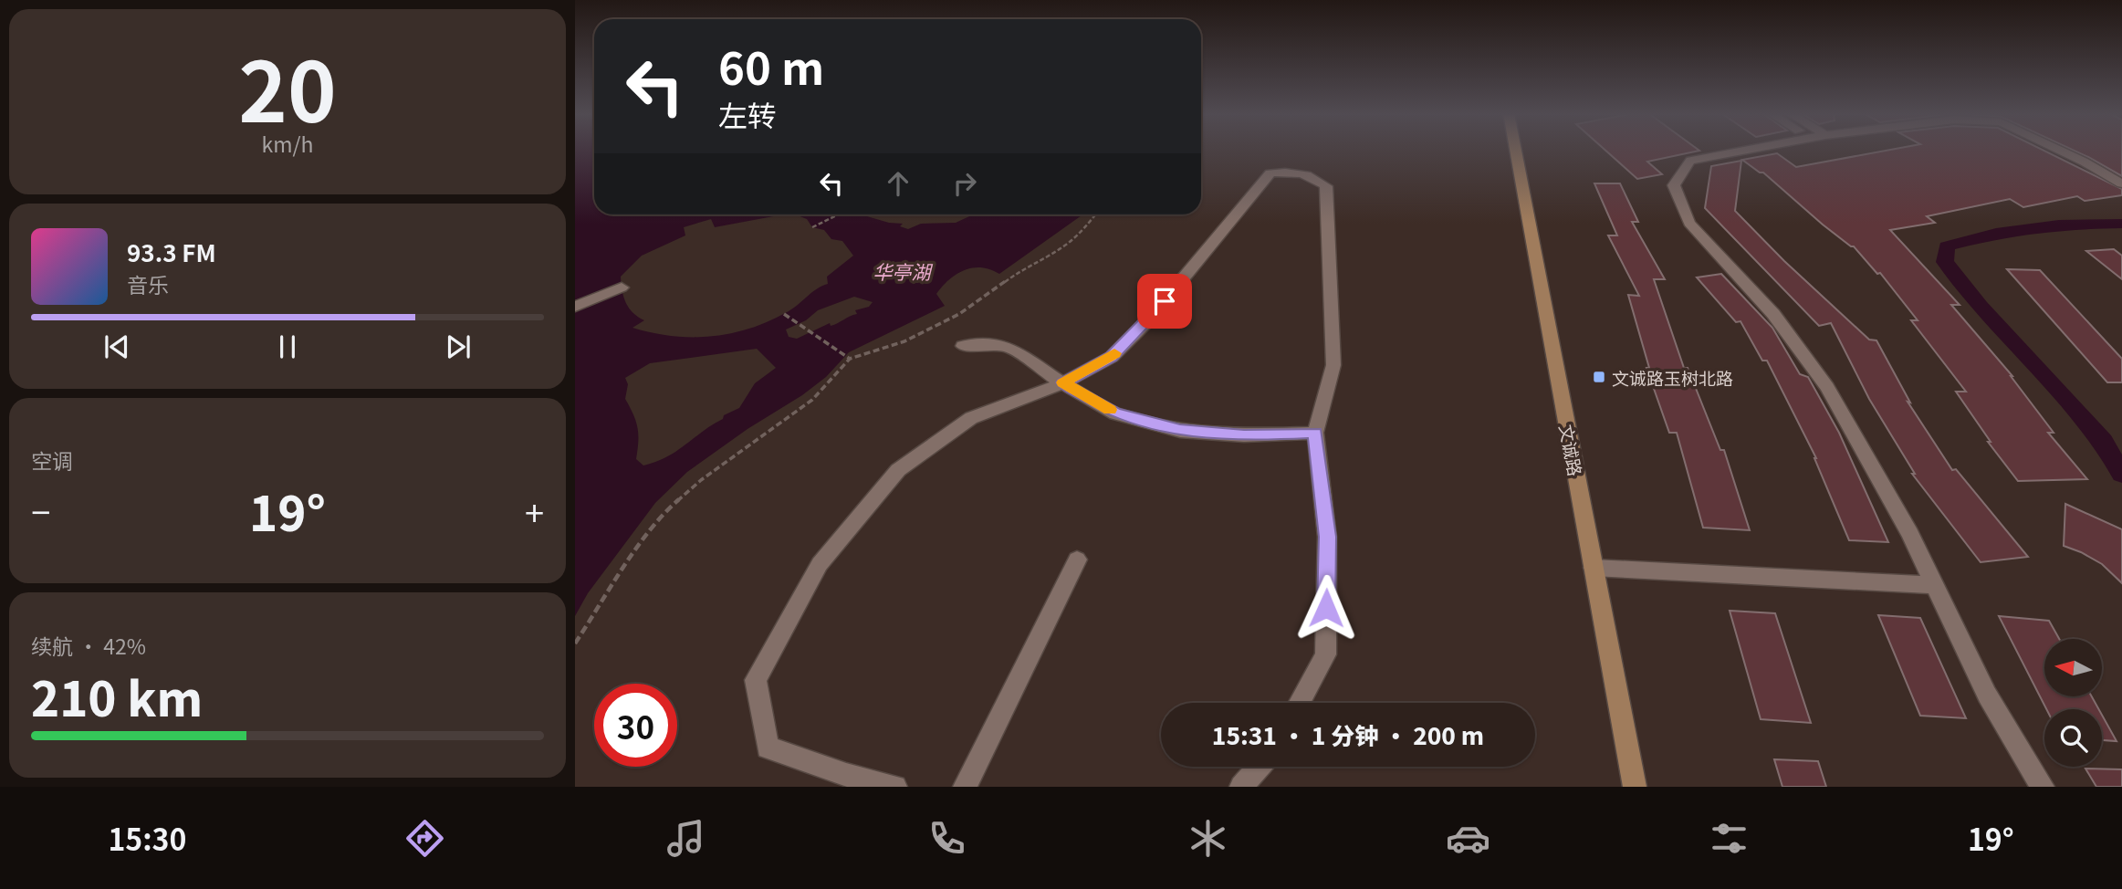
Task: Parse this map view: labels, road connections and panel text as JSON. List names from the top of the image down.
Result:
{
  "streets": {
    "street": ["文诚路"]
  },
  "water": ["华亭湖"],
  "places": {
    "transit": ["文诚路玉树北路"]
  },
  "north": "left",
  "page": {
    "tile": [
      ["20", "km/h"],
      "空调",
      ["续航 · 42%", "210 km"]
    ],
    "turn": ["60 m", "左转"],
    "song": ["93.3 FM", "音乐"],
    "heat": ["−", "19°", "+"],
    "limit": "30",
    "trip": "15:31 · 1 分钟 · 200 m",
    "tabs": ["15:30", "19°"]
  }
}
